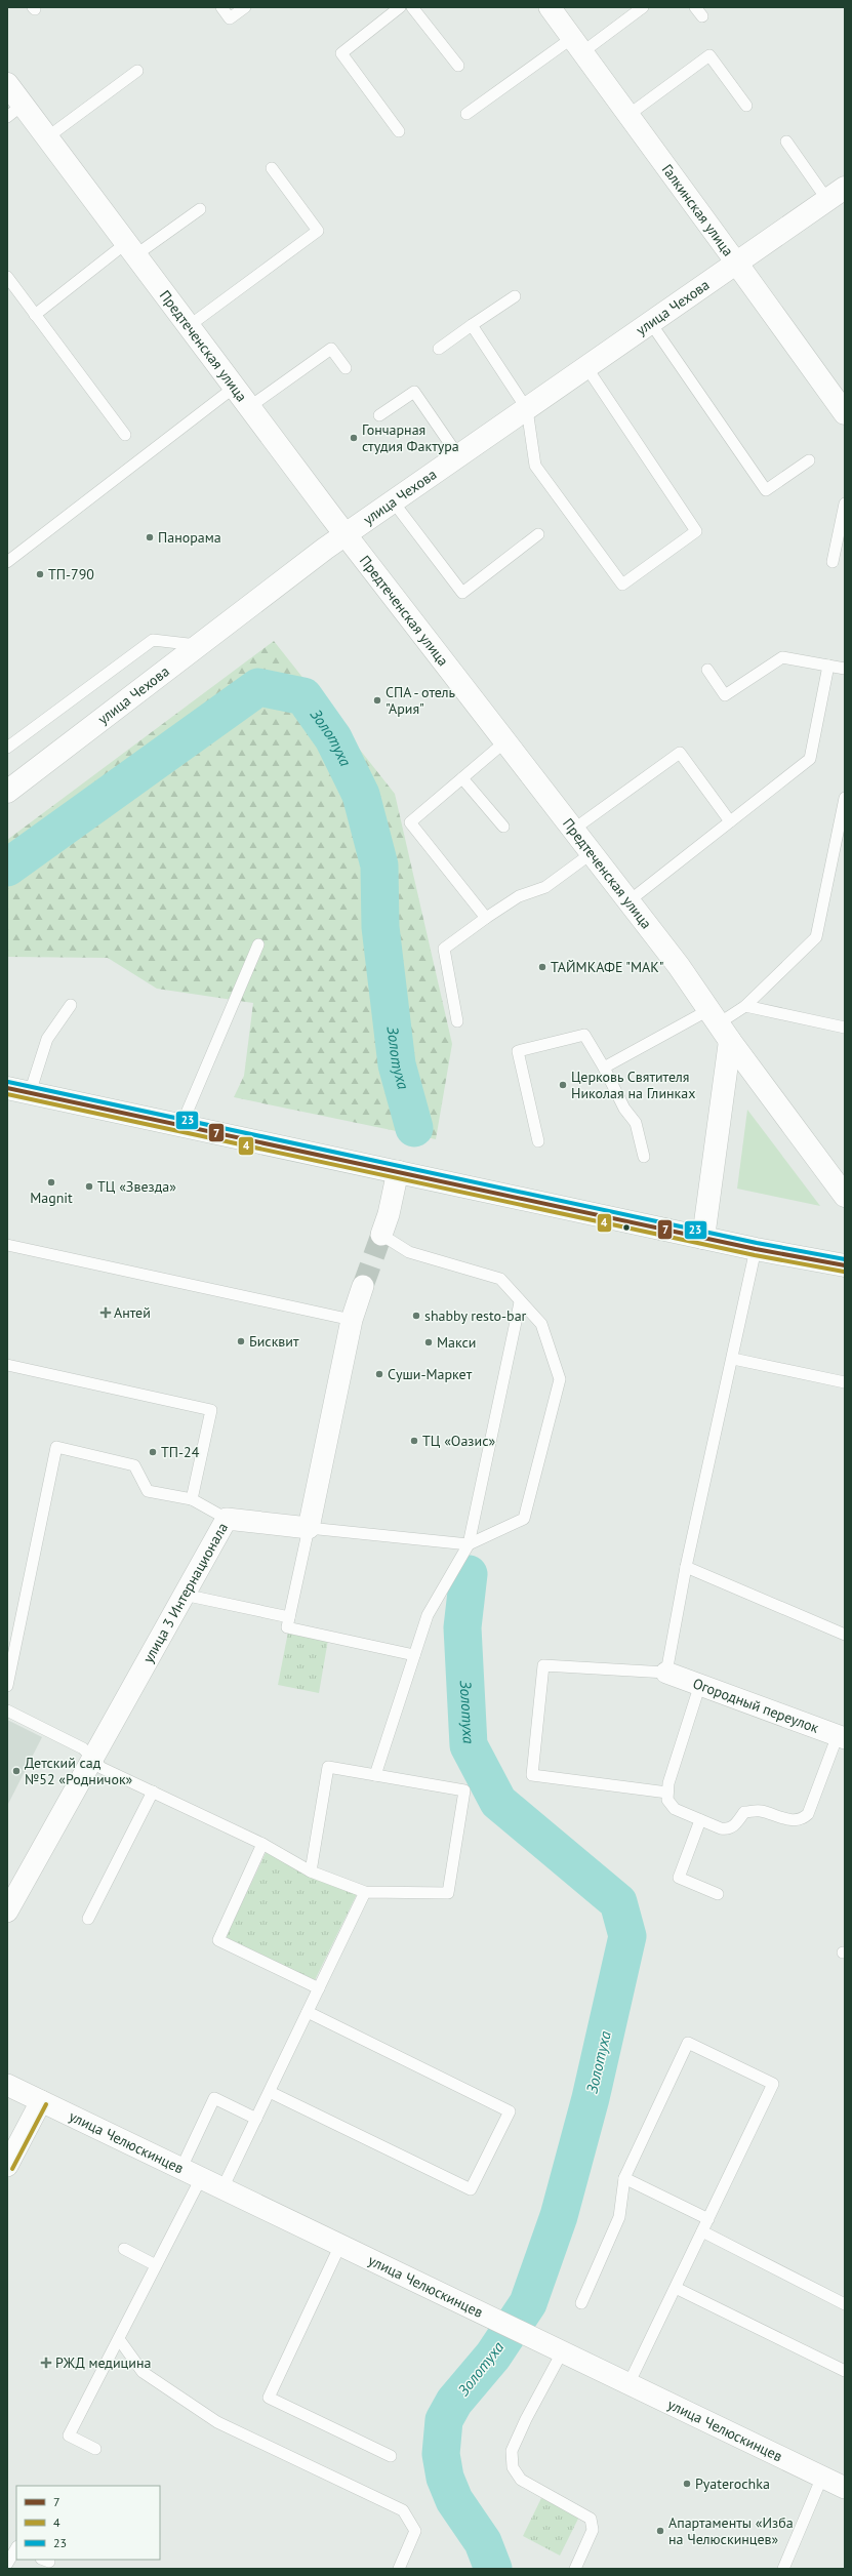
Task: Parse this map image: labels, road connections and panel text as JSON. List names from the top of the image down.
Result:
{
  "streets": {
    "street": [
      "Галкинская улица",
      "улица Чехова",
      "Предтеченская улица",
      "улица 3 Интернационала",
      "Огородный переулок",
      "улица Челюскинцев"
    ]
  },
  "crossings": [
    ["Галкинская улица", "улица Чехова"],
    ["улица Чехова", "Предтеченская улица"]
  ],
  "water": ["Золотуха"],
  "places": {
    "other": [
      "Гончарная студия Фактура",
      "Панорама",
      "ТП-790",
      "СПА - отель \"Ария\"",
      "ТАЙМКАФЕ \"МАК\"",
      "Церковь Святителя Николая на Глинках",
      "Magnit",
      "ТЦ «Звезда»",
      "shabby resto-bar",
      "Бисквит",
      "Макси",
      "Суши-Маркет",
      "ТЦ «Оазис»",
      "ТП-24",
      "Детский сад №52 «Родничок»",
      "Pyaterochka",
      "Апартаменты «Изба на Челюскинцев»"
    ],
    "health": ["Антей", "РЖД медицина"]
  },
  "lines": ["transit line 23", "transit line 7", "transit line 4"],
  "legend": ["7", "4", "23"]
}
